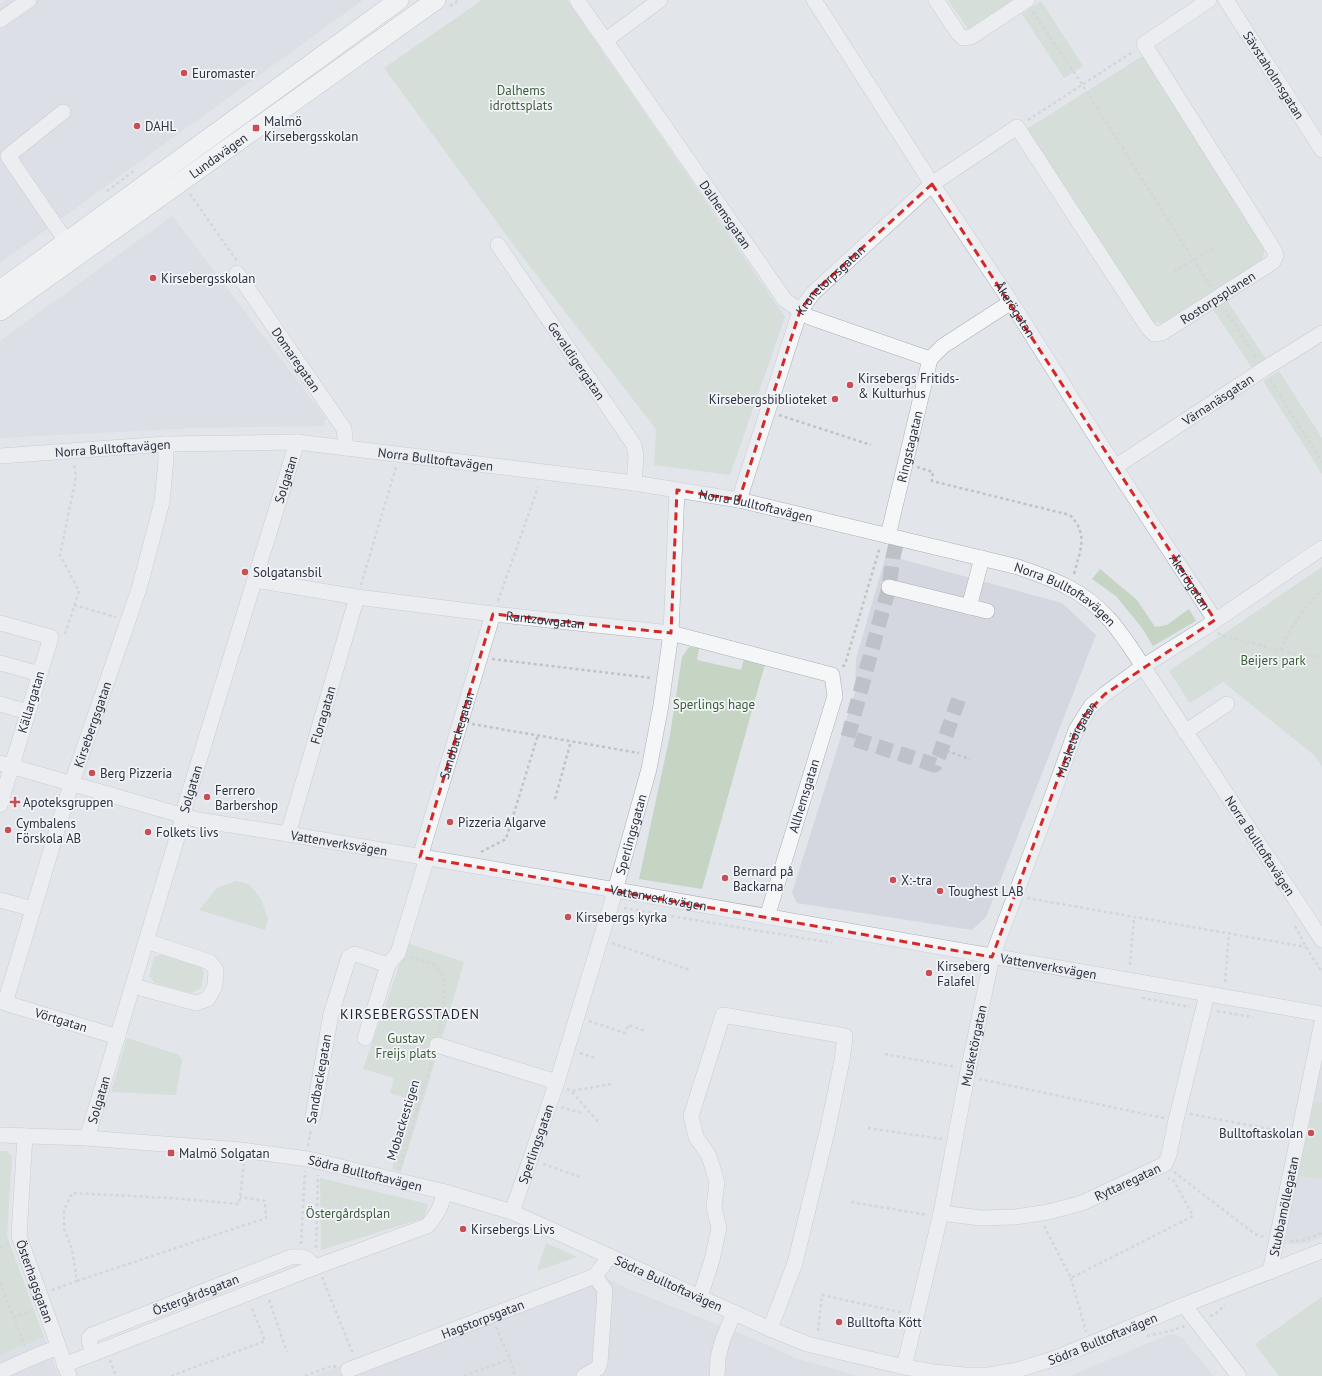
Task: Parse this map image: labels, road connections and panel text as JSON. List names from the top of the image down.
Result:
{
  "streets": {
    "main road": ["Lundavägen"],
    "street": [
      "Sävstaholmsgatan",
      "Dalhemsgatan",
      "Kronetorpsgatan",
      "Rostorpsplanen",
      "Åkerögatan",
      "Domaregatan",
      "Gevaldigergatan",
      "Värnanäsgatan",
      "Ringstagatan",
      "Norra Bulltoftavägen",
      "Solgatan",
      "Rantzowgatan",
      "Källargatan",
      "Floragatan",
      "Kirsebergsgatan",
      "Sandbackegatan",
      "Musketörgatan",
      "Allhemsgatan",
      "Sperlingsgatan",
      "Vattenverksvägen",
      "Vörtgatan",
      "Södra Bulltoftavägen",
      "Ryttaregatan",
      "Stubbamöllegatan",
      "Österhagsgatan",
      "Östergårdsgatan",
      "Hagstorpsgatan"
    ],
    "path": ["Mobackestigen"]
  },
  "crossings": [
    ["Dalhemsgatan", "Kronetorpsgatan"],
    ["Dalhemsgatan", "Ringstagatan"],
    ["Kronetorpsgatan", "Rostorpsplanen"],
    ["Kronetorpsgatan", "Åkerögatan"],
    ["Kronetorpsgatan", "Norra Bulltoftavägen"],
    ["Åkerögatan", "Värnanäsgatan"],
    ["Åkerögatan", "Musketörgatan"],
    ["Domaregatan", "Norra Bulltoftavägen"],
    ["Gevaldigergatan", "Norra Bulltoftavägen"],
    ["Ringstagatan", "Norra Bulltoftavägen"],
    ["Norra Bulltoftavägen", "Solgatan"],
    ["Norra Bulltoftavägen", "Kirsebergsgatan"],
    ["Norra Bulltoftavägen", "Musketörgatan"],
    ["Norra Bulltoftavägen", "Sperlingsgatan"],
    ["Solgatan", "Rantzowgatan"],
    ["Solgatan", "Vattenverksvägen"],
    ["Solgatan", "Vörtgatan"],
    ["Solgatan", "Södra Bulltoftavägen"],
    ["Rantzowgatan", "Floragatan"],
    ["Rantzowgatan", "Sandbackegatan"],
    ["Rantzowgatan", "Allhemsgatan"],
    ["Rantzowgatan", "Sperlingsgatan"],
    ["Källargatan", "Vattenverksvägen"],
    ["Floragatan", "Vattenverksvägen"],
    ["Kirsebergsgatan", "Vattenverksvägen"],
    ["Kirsebergsgatan", "Vörtgatan"],
    ["Sandbackegatan", "Vattenverksvägen"],
    ["Sandbackegatan", "Mobackestigen"],
    ["Musketörgatan", "Vattenverksvägen"],
    ["Musketörgatan", "Södra Bulltoftavägen"],
    ["Musketörgatan", "Ryttaregatan"],
    ["Allhemsgatan", "Vattenverksvägen"],
    ["Sperlingsgatan", "Vattenverksvägen"],
    ["Sperlingsgatan", "Södra Bulltoftavägen"],
    ["Vattenverksvägen", "Ryttaregatan"],
    ["Mobackestigen", "Södra Bulltoftavägen"],
    ["Södra Bulltoftavägen", "Stubbamöllegatan"],
    ["Södra Bulltoftavägen", "Österhagsgatan"],
    ["Södra Bulltoftavägen", "Östergårdsgatan"],
    ["Österhagsgatan", "Östergårdsgatan"]
  ],
  "districts": ["KIRSEBERGSSTADEN"],
  "parks": [
    "Dalhems idrottsplats",
    "Beijers park",
    "Sperlings hage",
    "Gustav Freijs plats",
    "Östergårdsplan"
  ],
  "places": {
    "other": [
      "Euromaster",
      "DAHL",
      "Kirsebergsskolan",
      "Kirsebergs Fritids- & Kulturhus",
      "Kirsebergsbiblioteket",
      "Solgatansbil",
      "Berg Pizzeria",
      "Ferrero Barbershop",
      "Pizzeria Algarve",
      "Cymbalens Förskola AB",
      "Folkets livs",
      "Bernard på Backarna",
      "X:-tra",
      "Toughest LAB",
      "Kirsebergs kyrka",
      "Kirseberg Falafel",
      "Bulltoftaskolan",
      "Kirsebergs Livs",
      "Bulltofta Kött"
    ],
    "transit": ["Malmö Kirsebergsskolan", "Malmö Solgatan"],
    "health": ["Apoteksgruppen"]
  }
}
